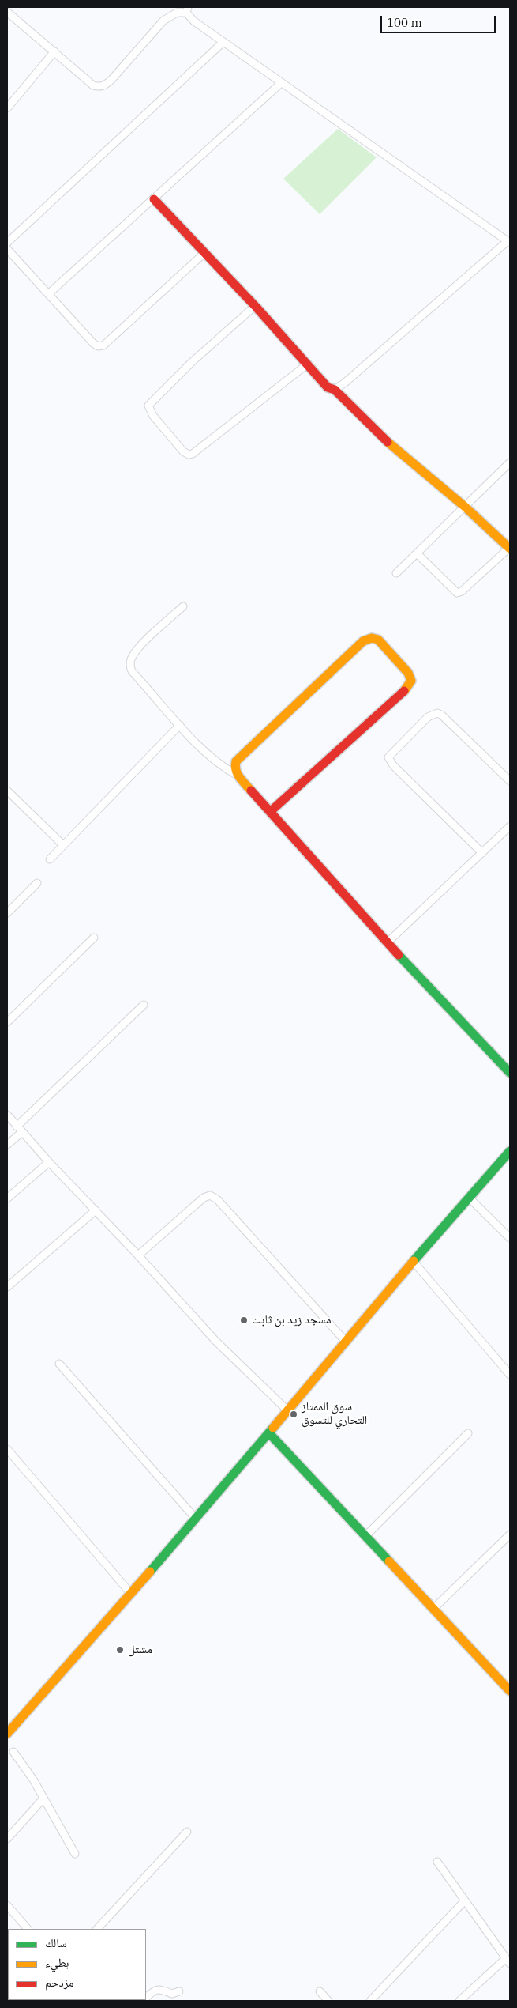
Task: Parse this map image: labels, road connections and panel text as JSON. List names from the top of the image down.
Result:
{
  "places": ["مسجد زيد بن ثابت", "سوق الممتاز التجاري للتسوق", "مشتل"],
  "legend": ["سالك", "بطيء", "مزدحم"],
  "scale_bar": "100 m"
}
